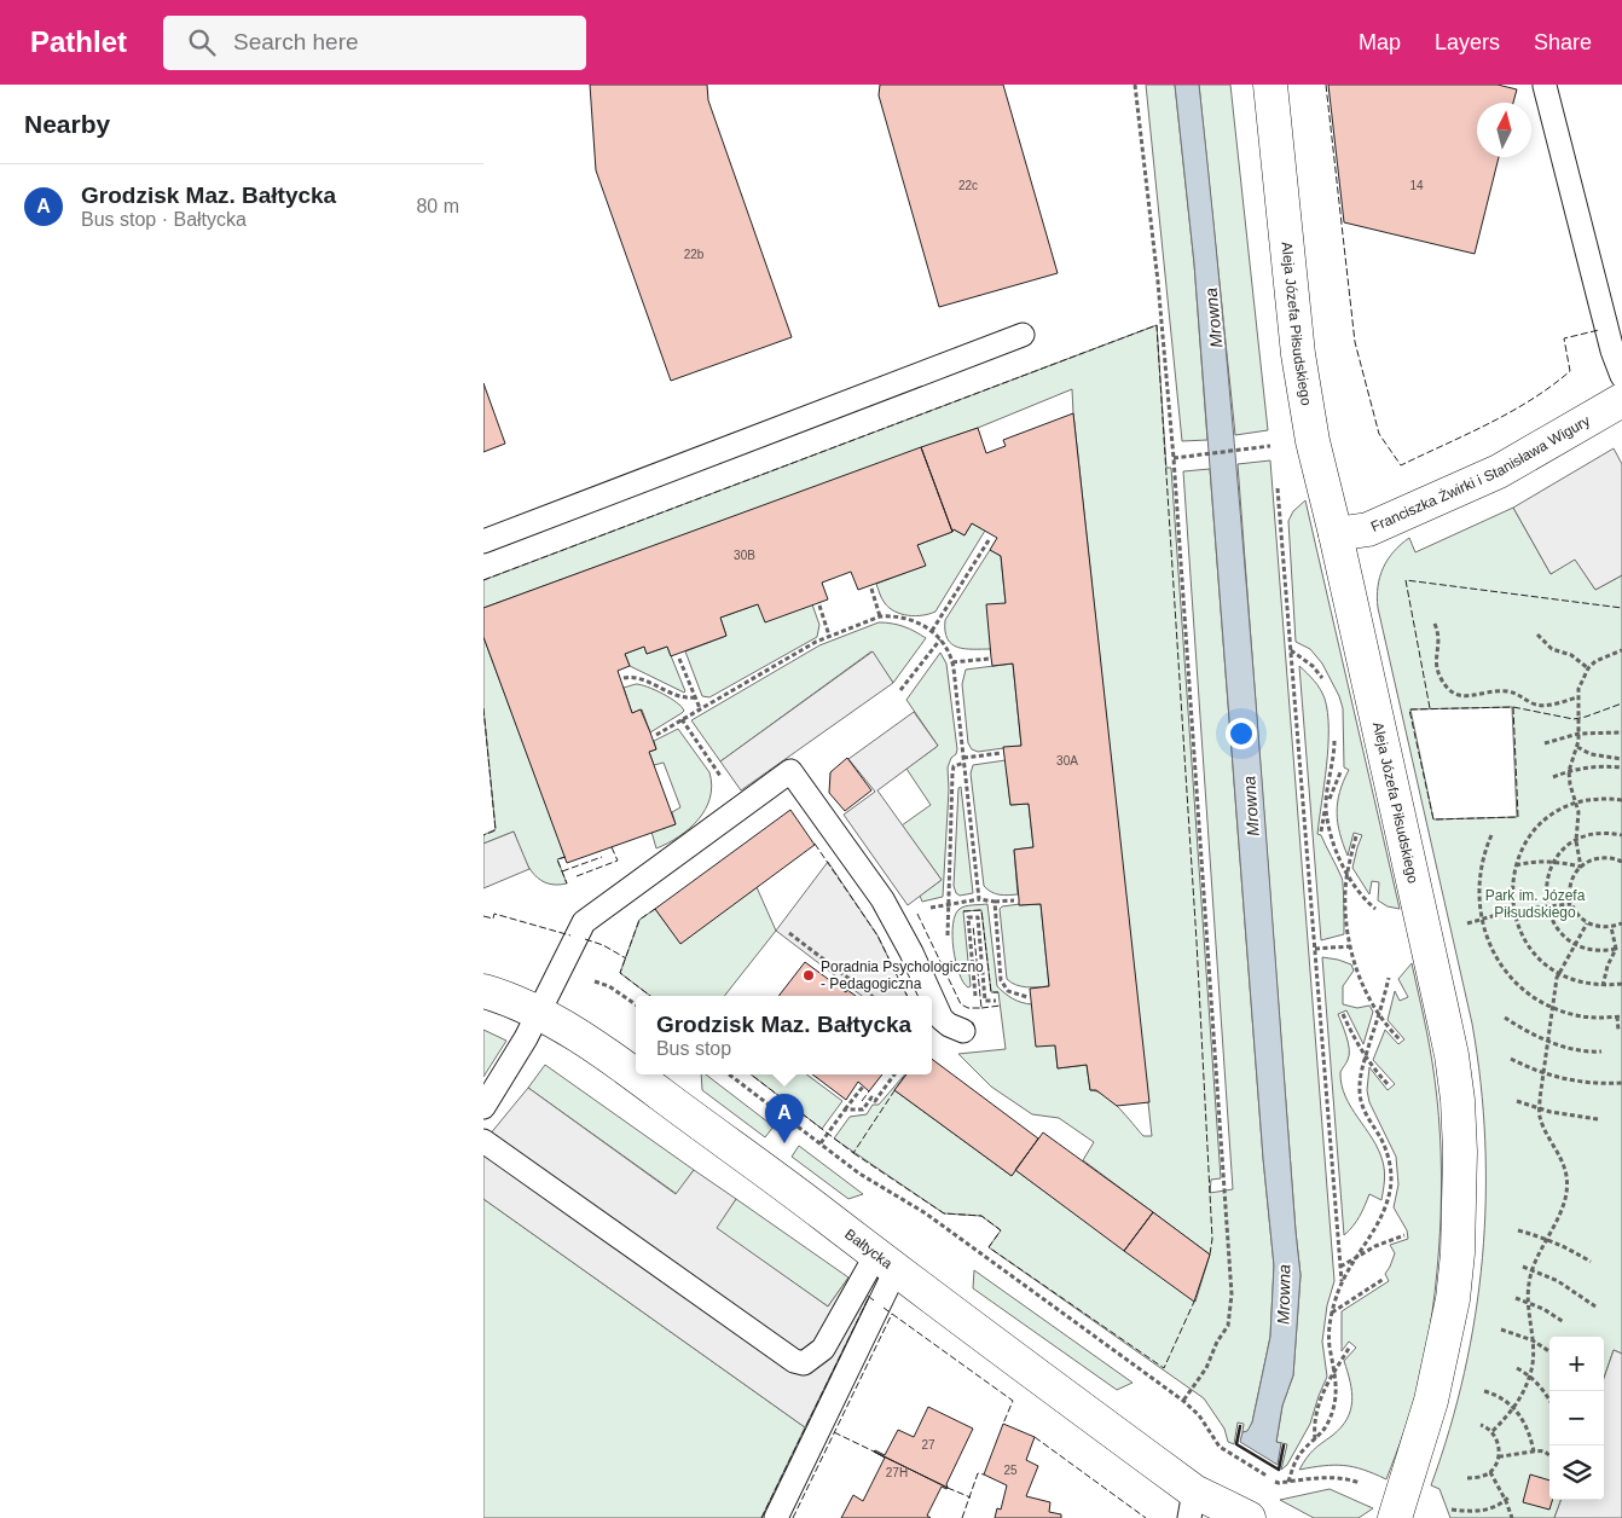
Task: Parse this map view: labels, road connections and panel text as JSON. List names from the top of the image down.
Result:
{
  "streets": {
    "street": ["Aleja Józefa Piłsudskiego", "Franciszka Żwirki i Stanisława Wigury", "Bałtycka"]
  },
  "crossings": [
    ["Aleja Józefa Piłsudskiego", "Franciszka Żwirki i Stanisława Wigury"]
  ],
  "water": ["Mrowna"],
  "parks": ["Park im. Józefa Piłsudskiego"],
  "places": ["Poradnia Psychologiczno - Pedagogiczna"],
  "house_numbers": [
    "22c",
    "14",
    "22b",
    "30B",
    "30A",
    "27",
    "25",
    "27H"
  ],
  "north": "top",
  "page": {
    "header": "Pathlet",
    "search": "Search here",
    "nav": ["Map", "Layers", "Share"],
    "heading": "Nearby",
    "list": [
      {
        "mark": "A",
        "name": "Grodzisk Maz. Bałtycka",
        "note": "Bus stop · Bałtycka",
        "value": "80 m"
      }
    ],
    "popup": ["Grodzisk Maz. Bałtycka", "Bus stop"],
    "pins": "A",
    "map_buttons": ["+", "−"]
  }
}
